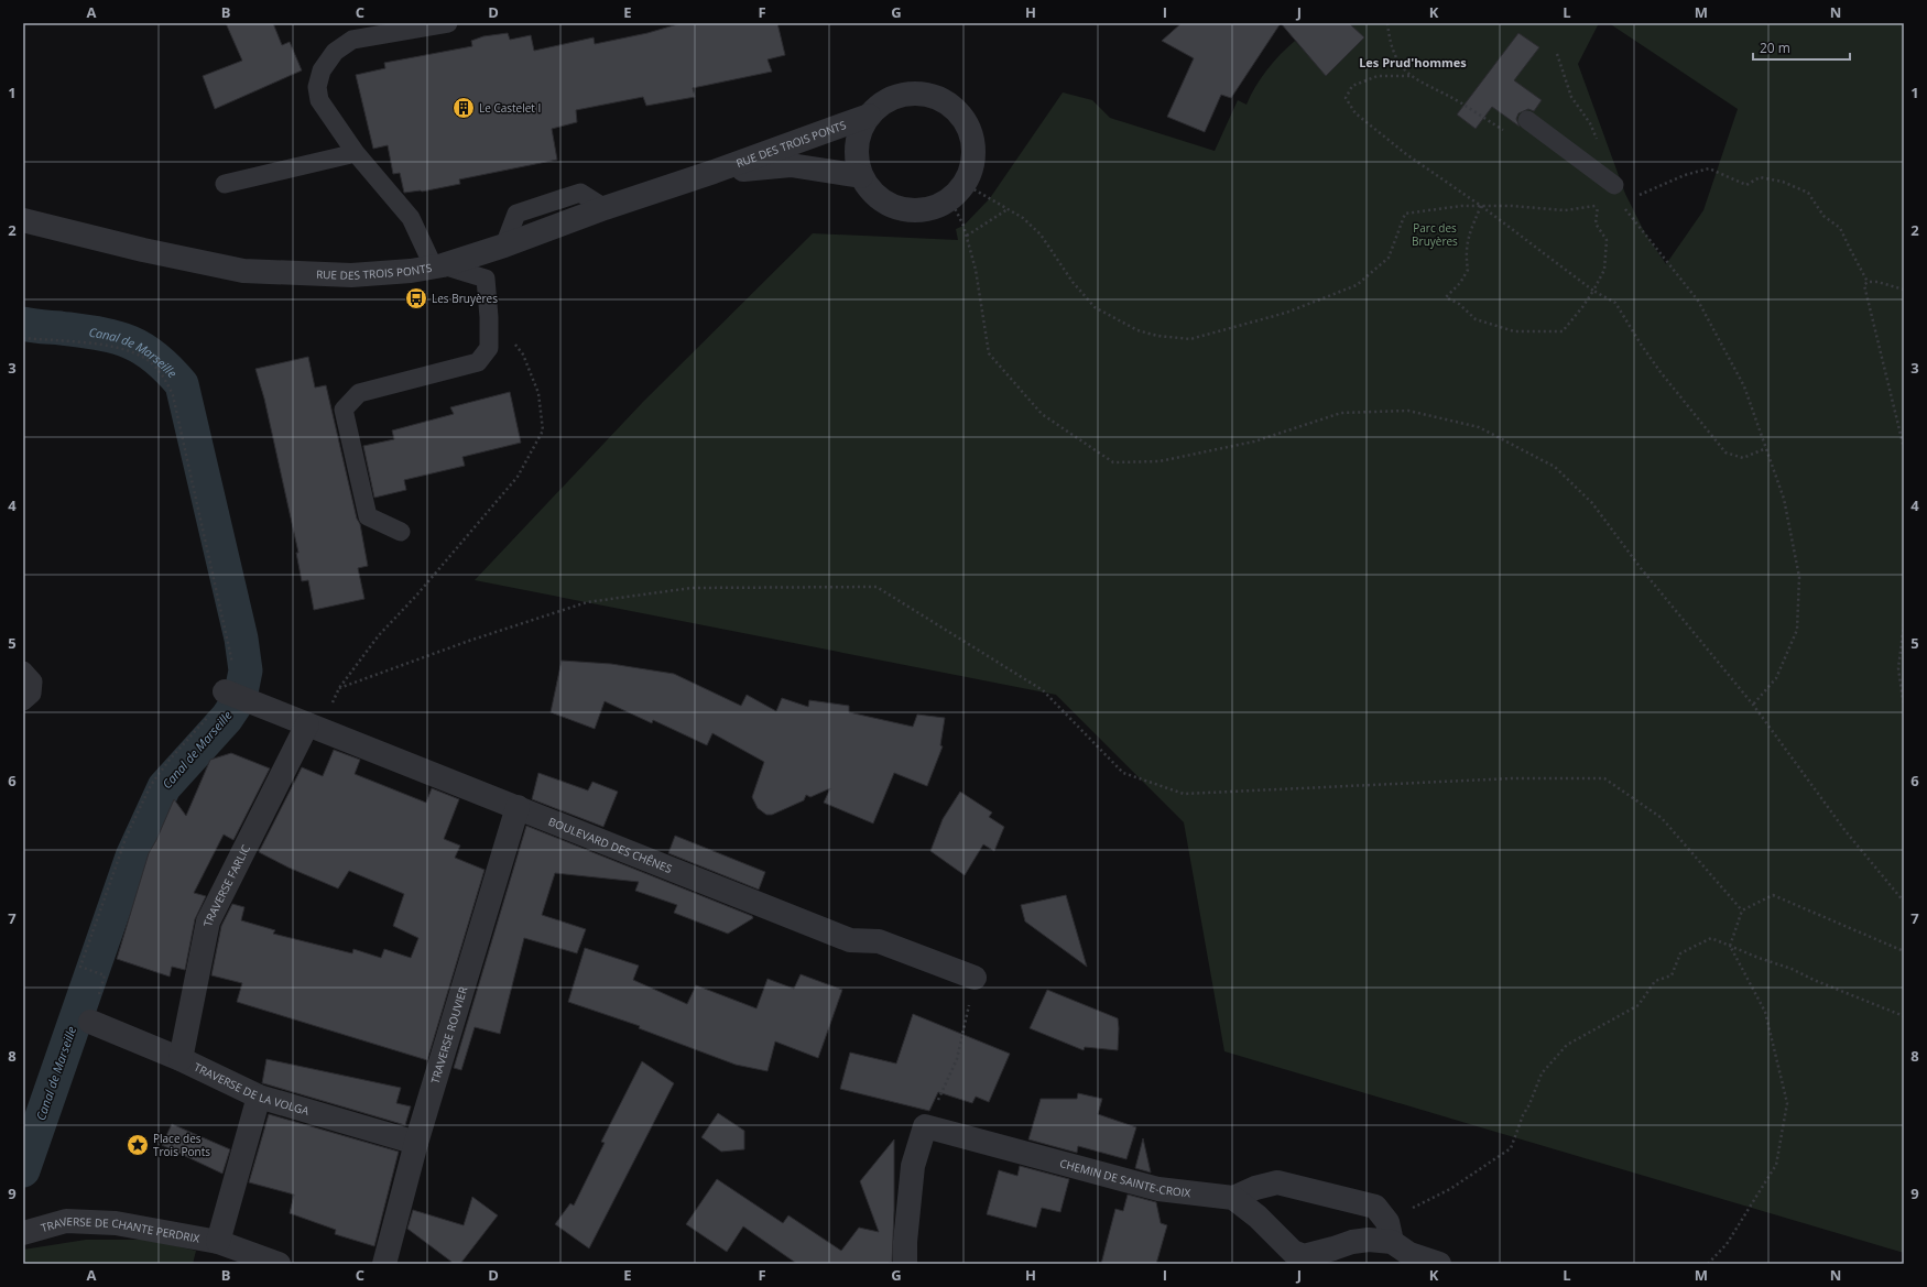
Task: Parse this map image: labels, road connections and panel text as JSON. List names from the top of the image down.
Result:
{
  "streets": {
    "street": [
      "RUE DES TROIS PONTS",
      "BOULEVARD DES CHÊNES",
      "TRAVERSE FARLIC",
      "TRAVERSE ROUVIER",
      "TRAVERSE DE LA VOLGA",
      "CHEMIN DE SAINTE-CROIX",
      "TRAVERSE DE CHANTE PERDRIX"
    ]
  },
  "crossings": [
    ["BOULEVARD DES CHÊNES", "TRAVERSE FARLIC"],
    ["BOULEVARD DES CHÊNES", "TRAVERSE ROUVIER"],
    ["TRAVERSE FARLIC", "TRAVERSE DE LA VOLGA"],
    ["TRAVERSE ROUVIER", "TRAVERSE DE LA VOLGA"]
  ],
  "districts": ["Les Prud'hommes"],
  "water": ["Canal de Marseille"],
  "parks": ["Parc des Bruyères"],
  "places": {
    "building": ["Le Castelet I"],
    "bus stop": ["Les Bruyères"],
    "place": ["Place des Trois Ponts"]
  },
  "scale_bar": "20 m",
  "grid": {
    "columns": [
      "A",
      "B",
      "C",
      "D",
      "E",
      "F",
      "G",
      "H",
      "I",
      "J",
      "K",
      "L",
      "M",
      "N"
    ],
    "rows": [
      "1",
      "2",
      "3",
      "4",
      "5",
      "6",
      "7",
      "8",
      "9"
    ]
  }
}
